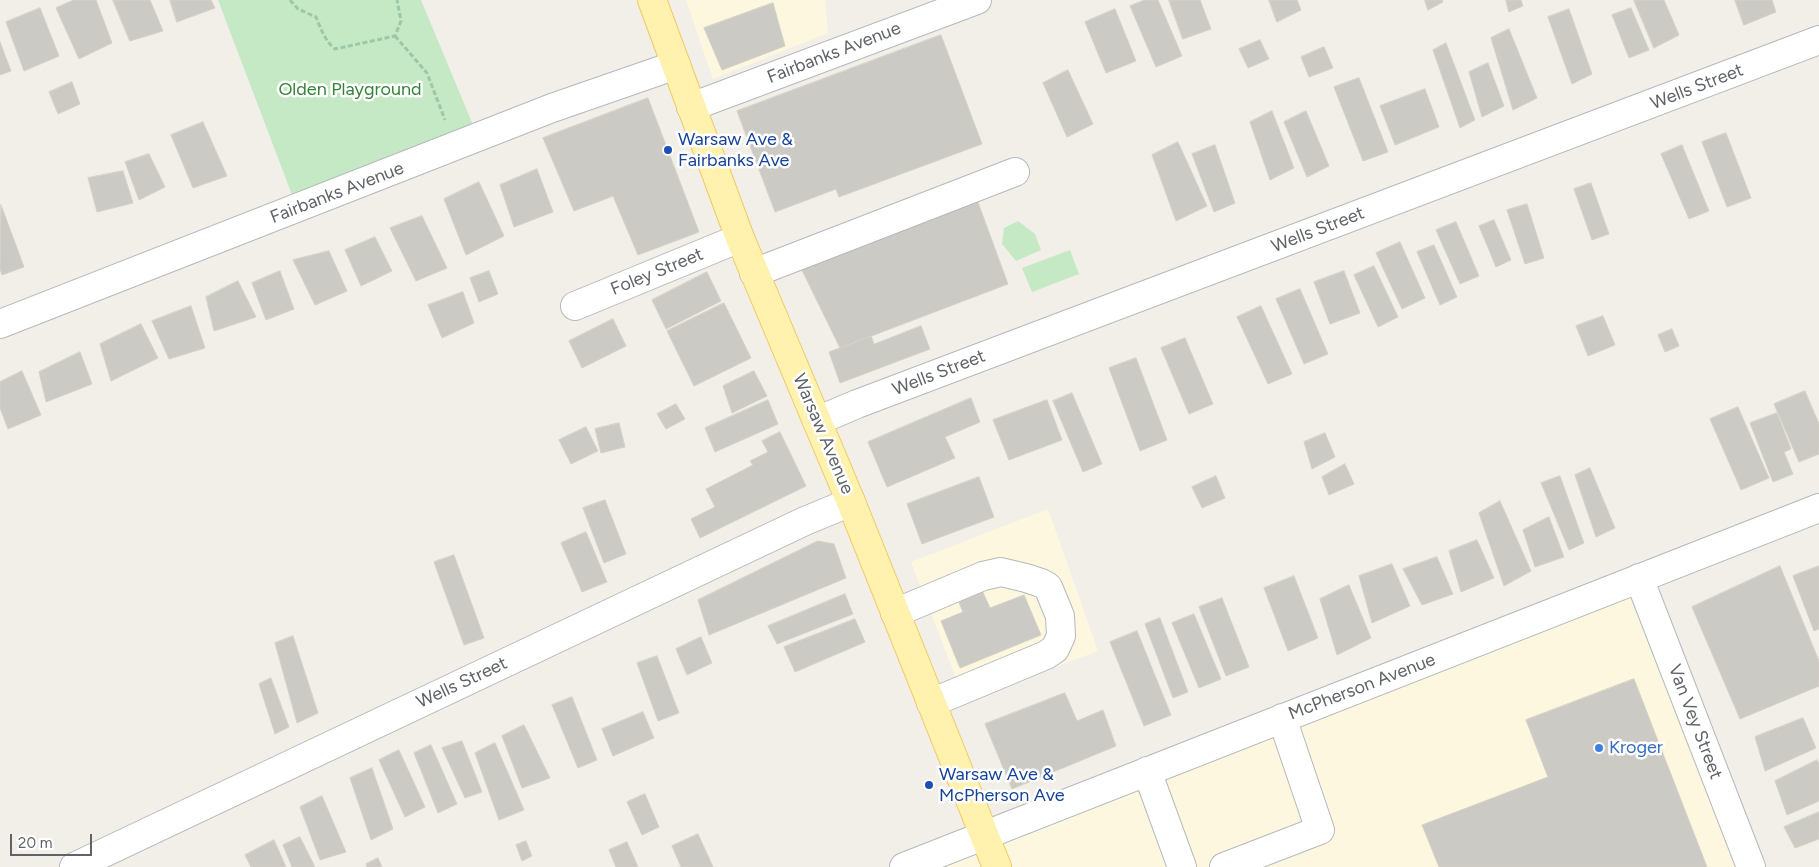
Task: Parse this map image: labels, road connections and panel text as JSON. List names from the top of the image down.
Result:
{
  "streets": {
    "main road": ["Warsaw Avenue"],
    "street": [
      "Fairbanks Avenue",
      "Wells Street",
      "Foley Street",
      "McPherson Avenue",
      "Van Vey Street"
    ]
  },
  "crossings": [
    ["Fairbanks Avenue", "Warsaw Avenue"],
    ["Wells Street", "Warsaw Avenue"],
    ["Foley Street", "Warsaw Avenue"],
    ["Warsaw Avenue", "McPherson Avenue"],
    ["McPherson Avenue", "Van Vey Street"]
  ],
  "parks": ["Olden Playground"],
  "places": ["Warsaw Ave & Fairbanks Ave", "Kroger", "Warsaw Ave & McPherson Ave"],
  "scale_bar": "20 m"
}
